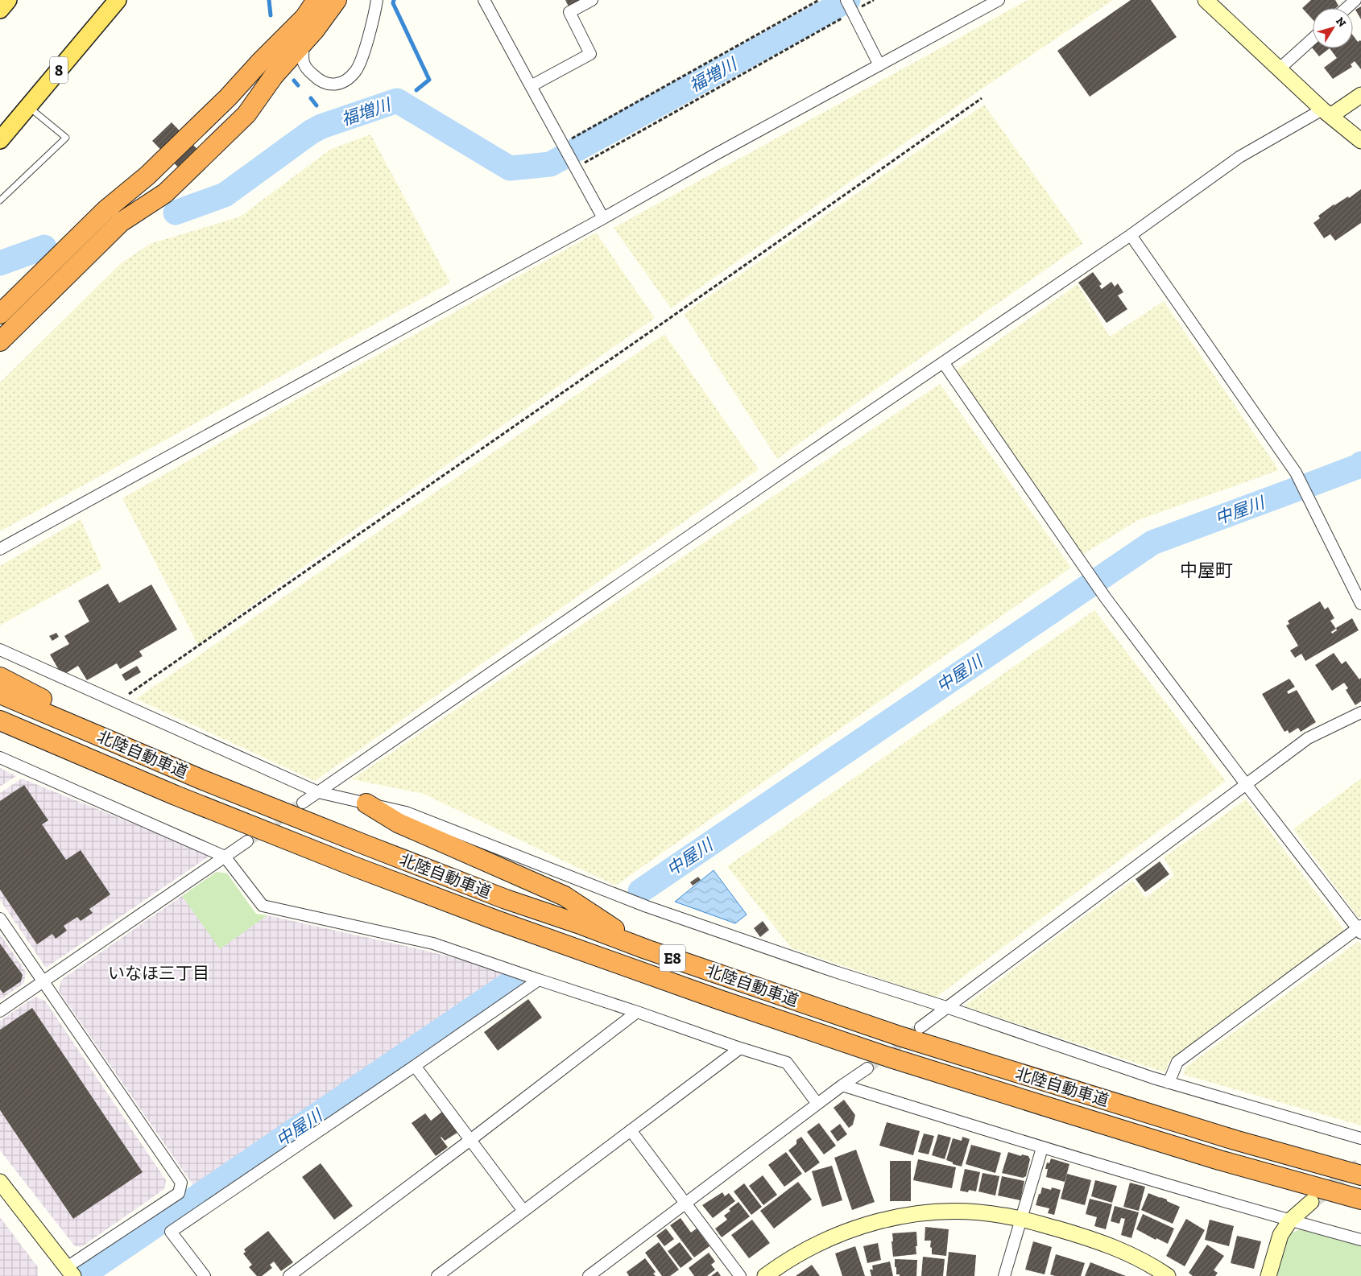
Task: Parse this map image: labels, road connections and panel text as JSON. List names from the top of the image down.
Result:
{
  "streets": {
    "highway": ["北陸自動車道", "E8"],
    "main road": ["8"]
  },
  "districts": ["中屋町", "いなほ三丁目"],
  "water": ["福増川", "中屋川"],
  "north": "top right"
}
